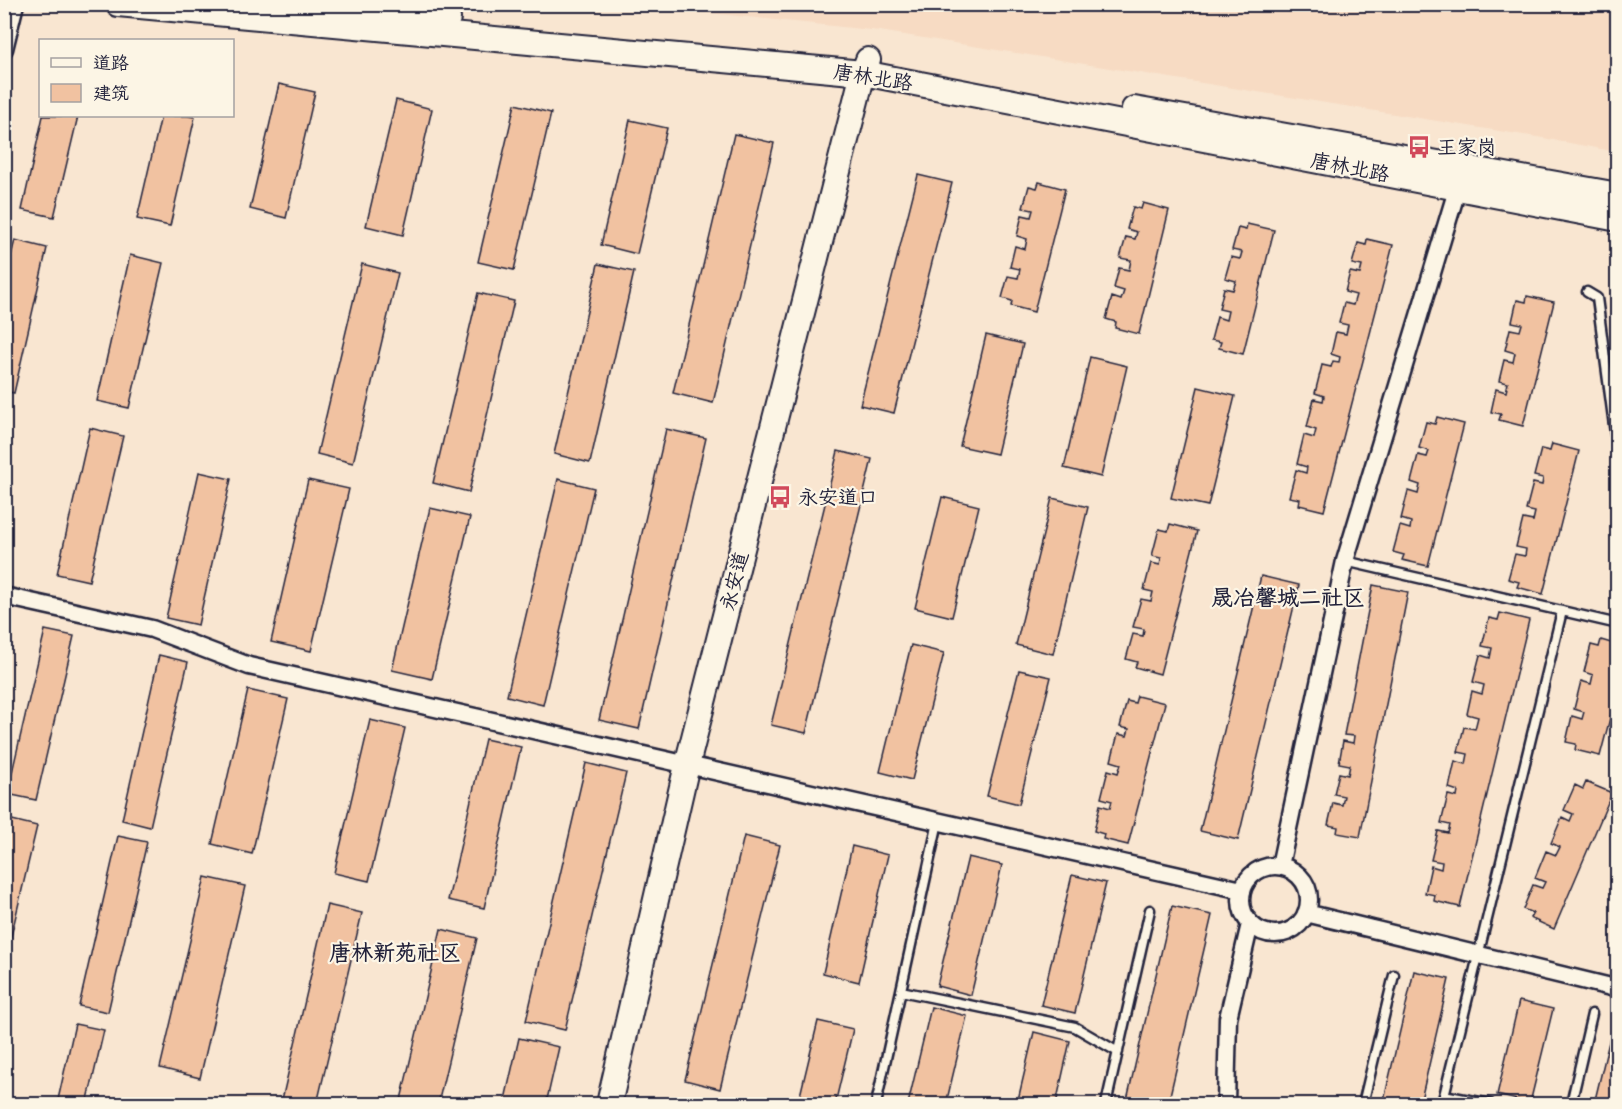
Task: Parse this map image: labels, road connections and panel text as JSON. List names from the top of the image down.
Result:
{
  "streets": {
    "main road": ["唐林北路", "永安道"]
  },
  "crossings": [
    ["唐林北路", "永安道"]
  ],
  "districts": ["晟冶馨城二社区", "唐林新苑社区"],
  "places": {
    "bus stop": ["王家岗", "永安道口"]
  },
  "legend": ["道路", "建筑"]
}
